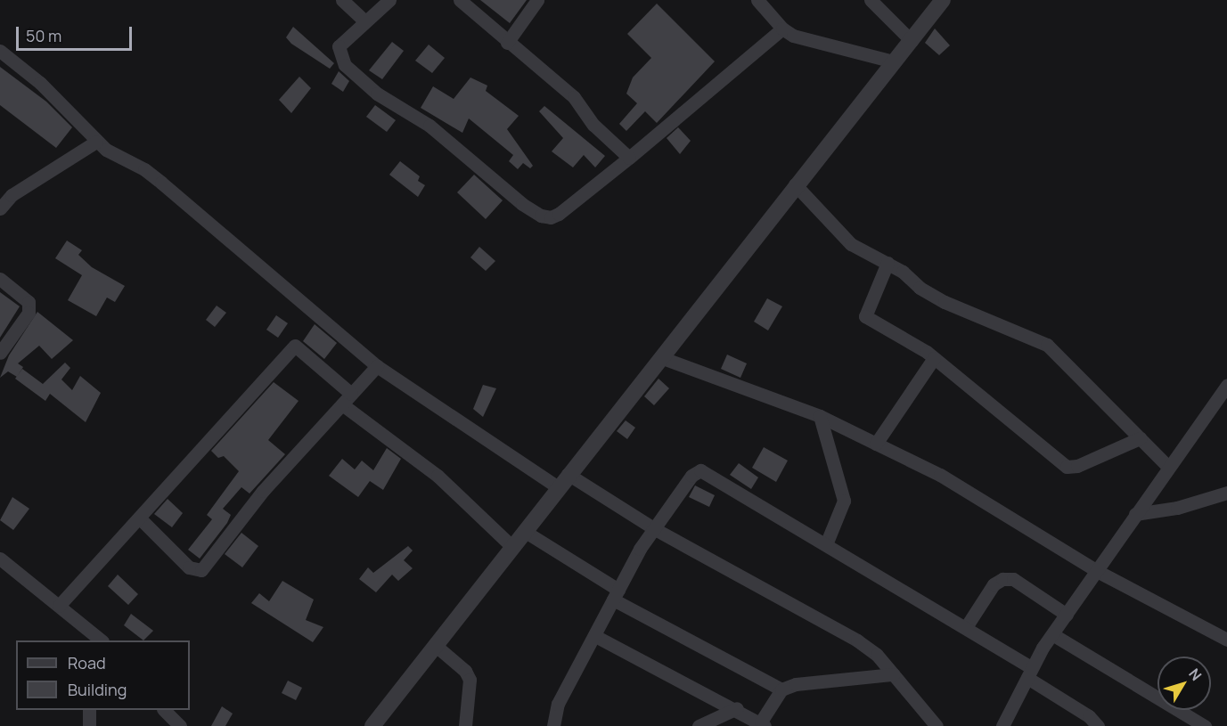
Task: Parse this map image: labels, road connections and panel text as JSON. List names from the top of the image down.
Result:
{
  "legend": ["Road", "Building"],
  "scale_bar": "50 m",
  "north": "top right"
}
